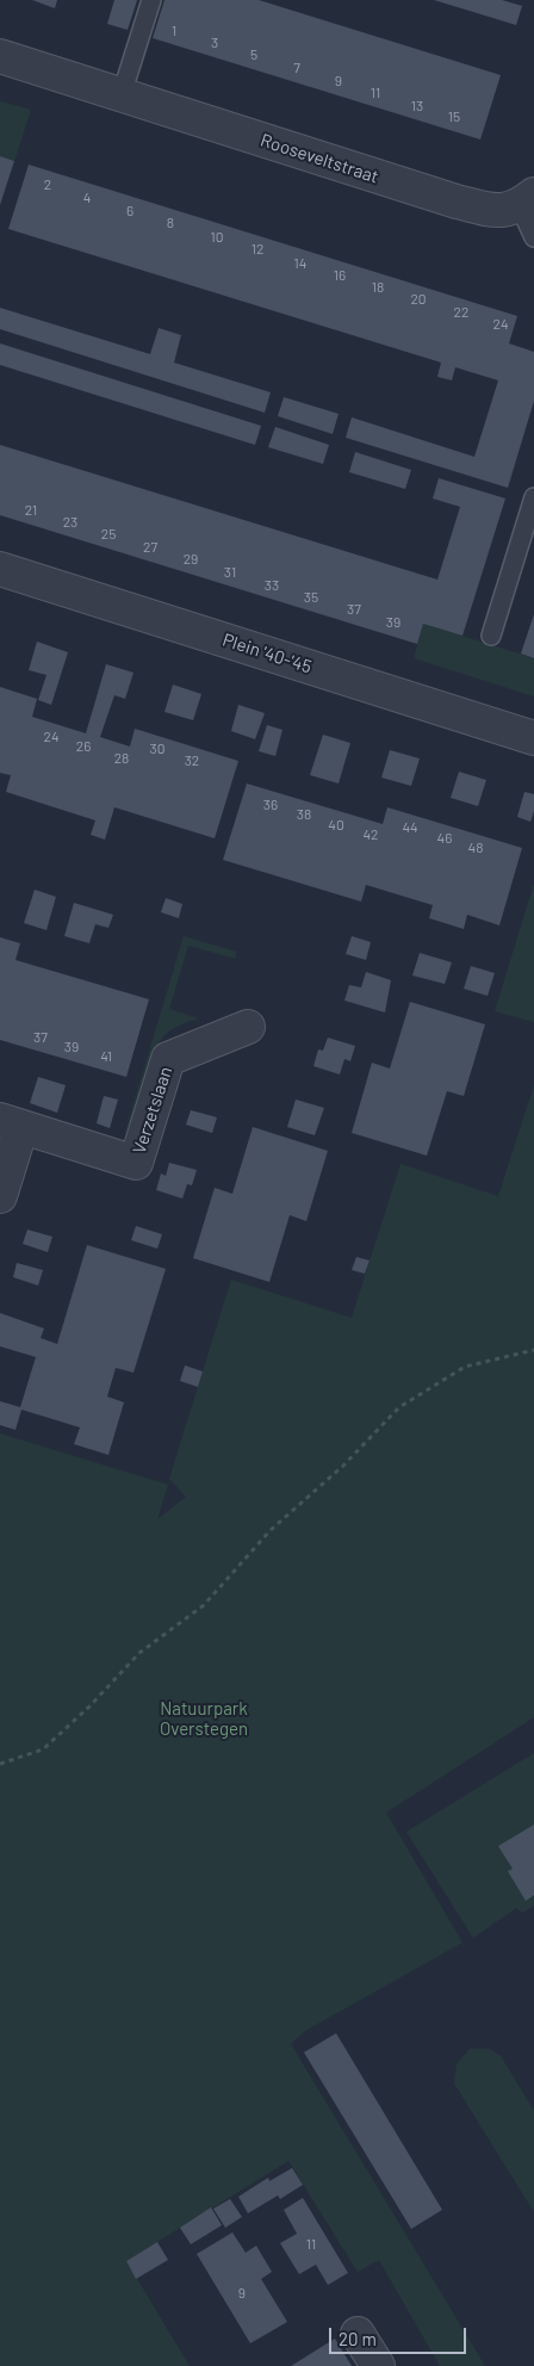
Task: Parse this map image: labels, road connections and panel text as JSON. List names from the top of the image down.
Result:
{
  "streets": {
    "street": ["Rooseveltstraat", "Plein '40-'45", "Verzetslaan"]
  },
  "parks": ["Natuurpark Overstegen"],
  "house_numbers": [
    "1",
    "3",
    "5",
    "7",
    "9",
    "11",
    "13",
    "15",
    "2",
    "4",
    "6",
    "8",
    "10",
    "12",
    "14",
    "16",
    "18",
    "20",
    "22",
    "24",
    "21",
    "23",
    "25",
    "27",
    "29",
    "31",
    "33",
    "35",
    "37",
    "39",
    "24",
    "26",
    "30",
    "28",
    "32",
    "36",
    "38",
    "40",
    "44",
    "42",
    "46",
    "48",
    "37",
    "39",
    "41",
    "11",
    "9"
  ],
  "scale_bar": "20 m"
}
